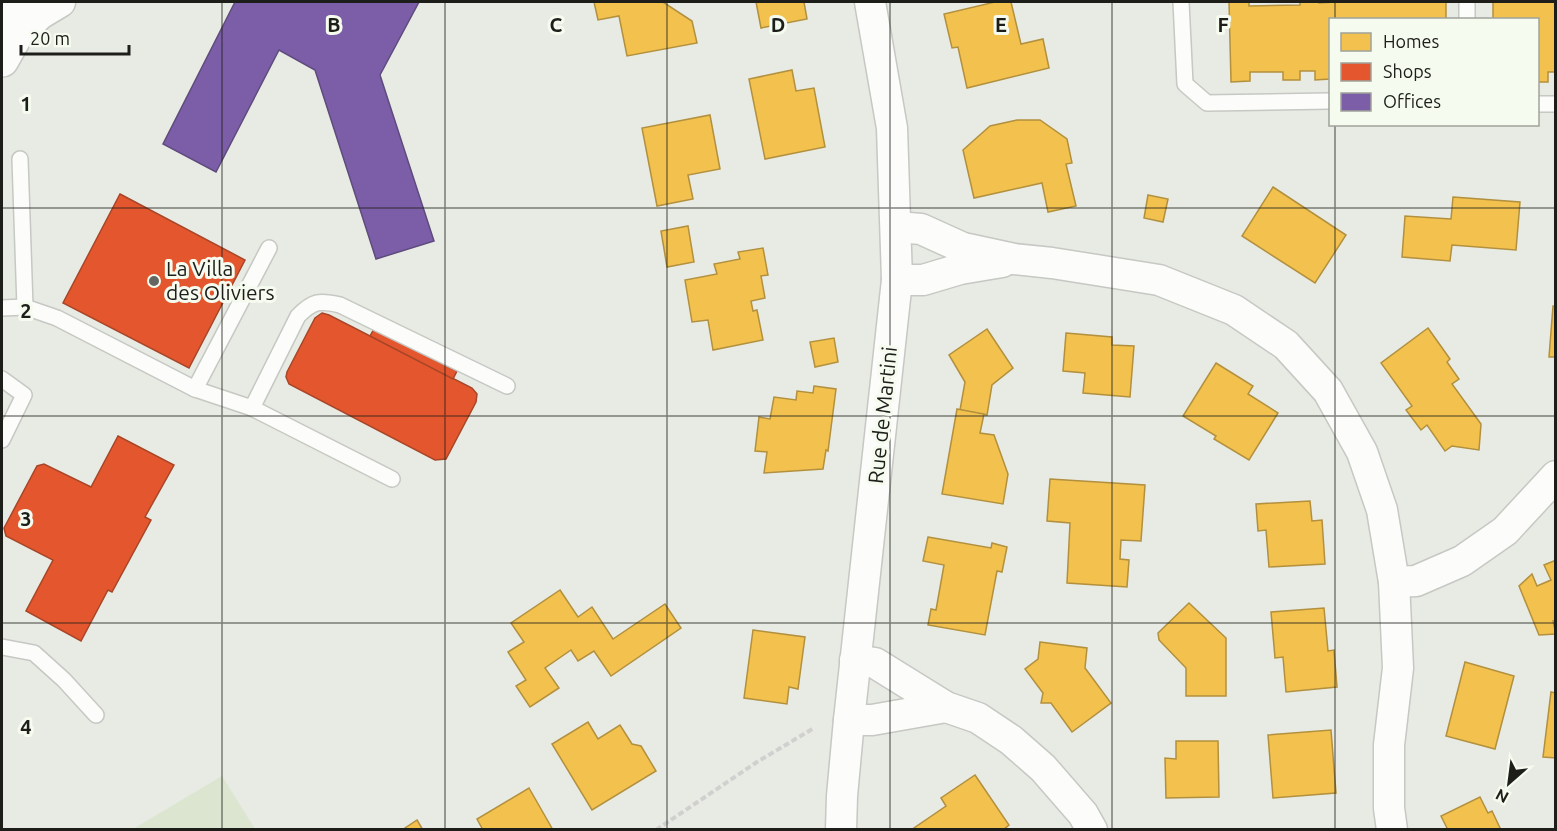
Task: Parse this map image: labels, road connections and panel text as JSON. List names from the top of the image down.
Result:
{
  "streets": {
    "street": ["Rue de Martini"]
  },
  "places": ["La Villa des Oliviers"],
  "legend": ["Homes", "Shops", "Offices"],
  "scale_bar": "20 m",
  "north": "bottom left",
  "grid": {
    "columns": [
      "B",
      "C",
      "D",
      "E",
      "F"
    ],
    "rows": [
      "1",
      "2",
      "3",
      "4"
    ]
  }
}
